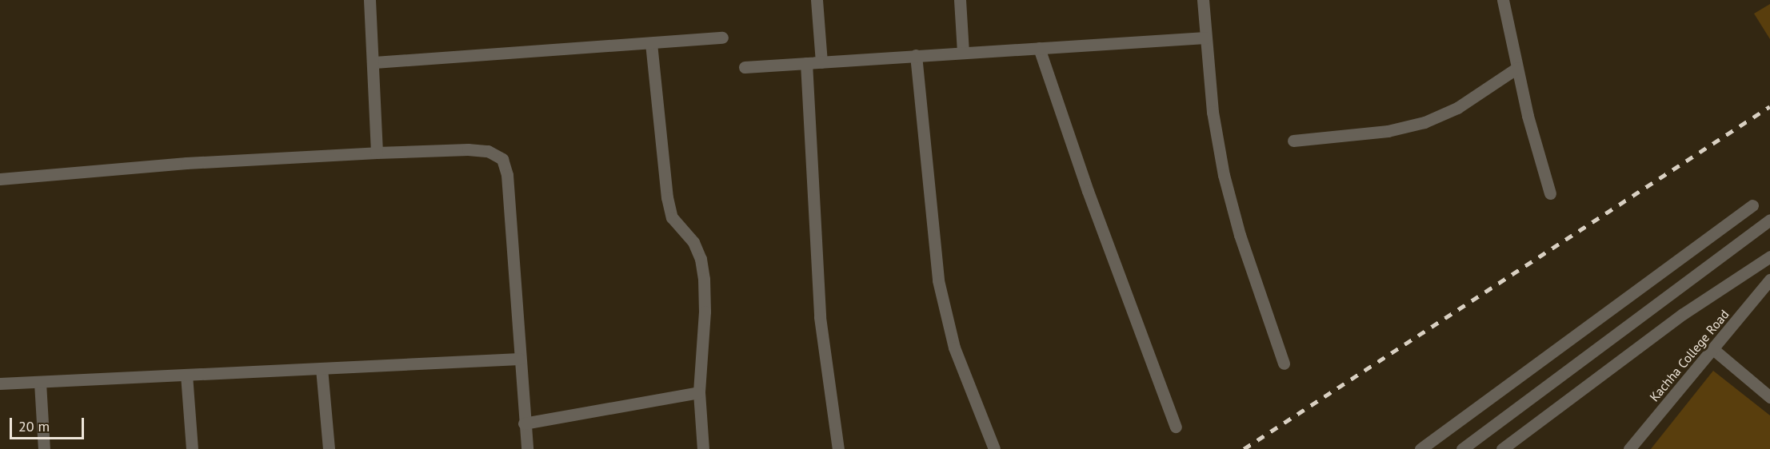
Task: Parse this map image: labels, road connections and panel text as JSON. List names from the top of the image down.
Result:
{
  "streets": {
    "street": ["Kachha College Road"]
  },
  "scale_bar": "20 m"
}
